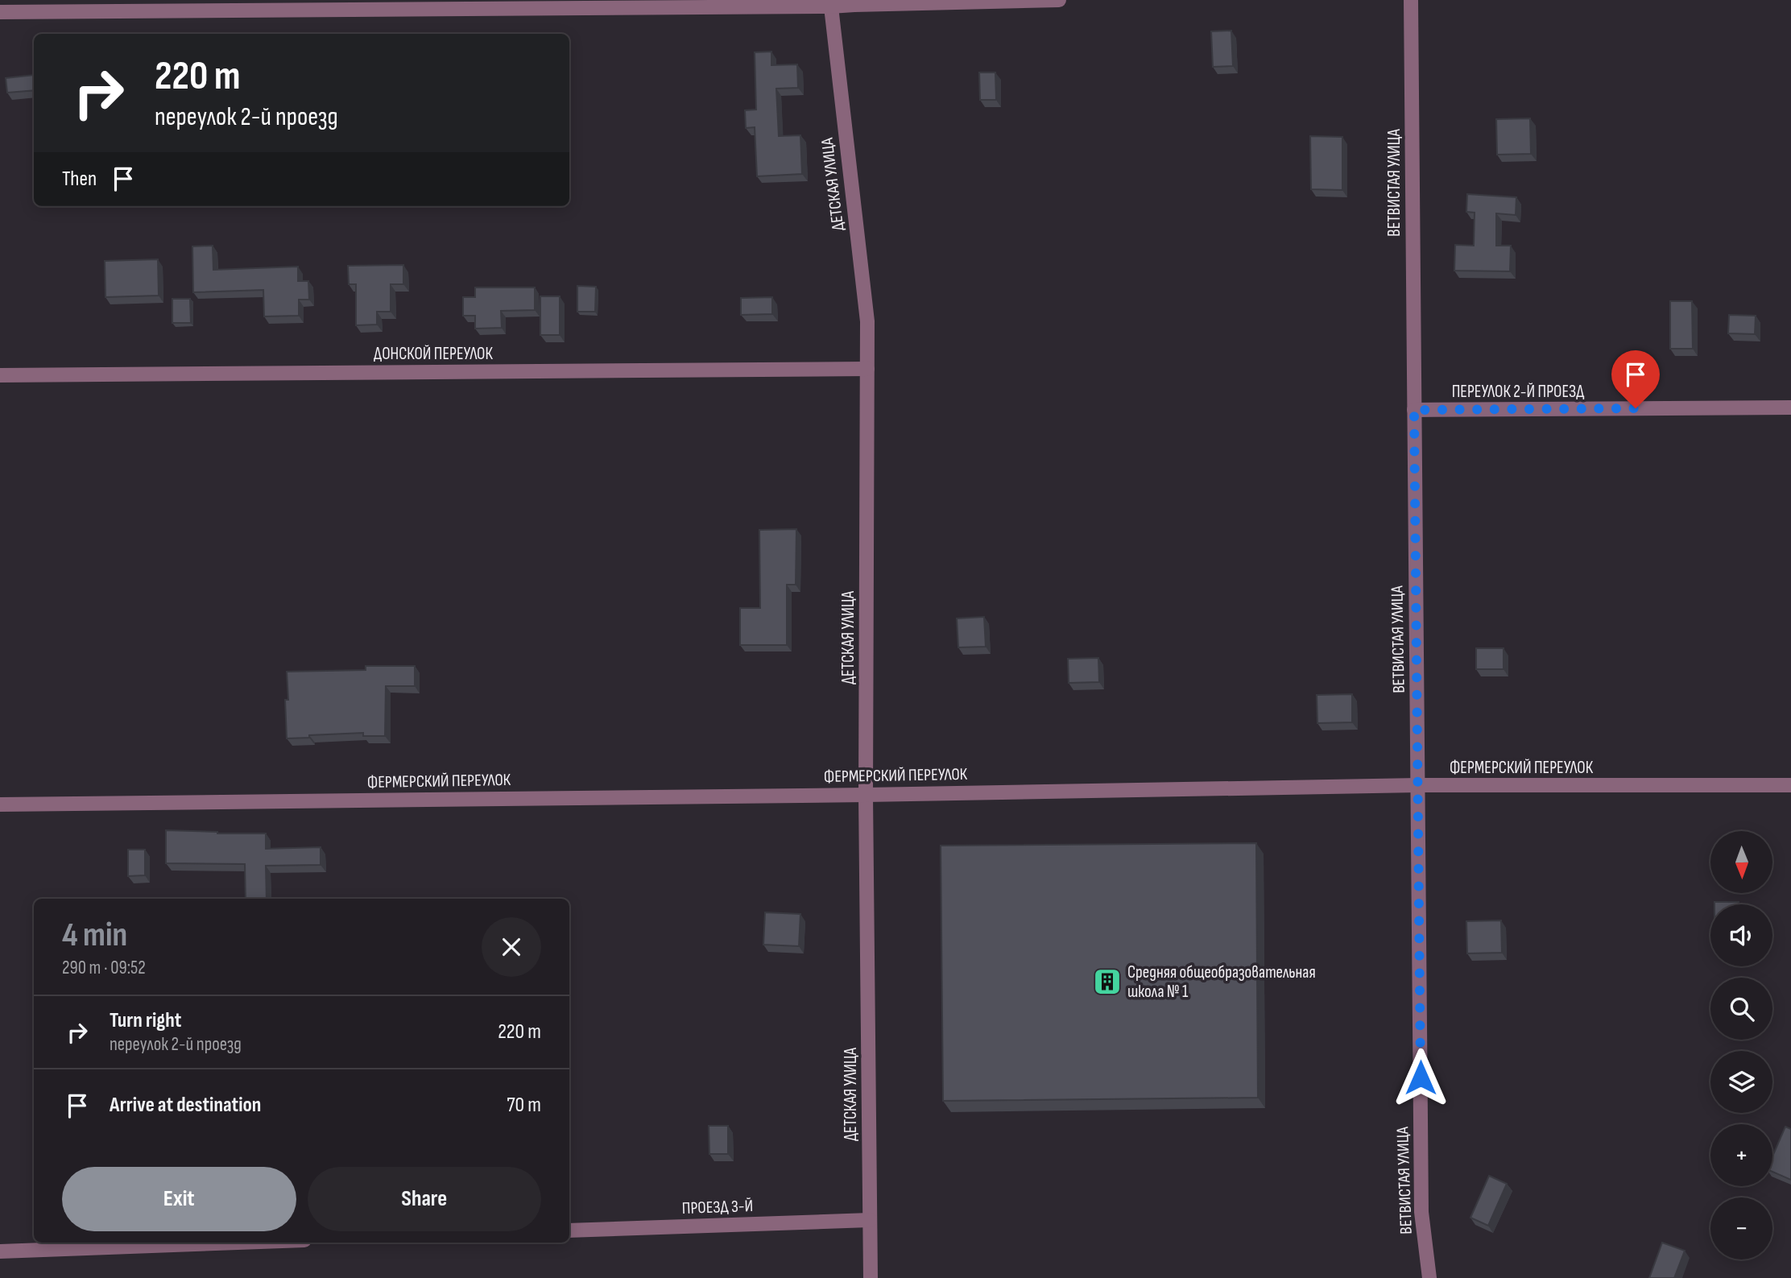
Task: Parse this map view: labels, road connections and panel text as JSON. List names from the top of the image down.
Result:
{
  "streets": {
    "street": [
      "ВЕТВИСТАЯ УЛИЦА",
      "ДЕТСКАЯ УЛИЦА",
      "ДОНСКОЙ ПЕРЕУЛОК",
      "ПЕРЕУЛОК 2-Й ПРОЕЗД",
      "ФЕРМЕРСКИЙ ПЕРЕУЛОК",
      "ПРОЕЗД 3-Й"
    ]
  },
  "crossings": [
    ["ВЕТВИСТАЯ УЛИЦА", "ПЕРЕУЛОК 2-Й ПРОЕЗД"],
    ["ВЕТВИСТАЯ УЛИЦА", "ФЕРМЕРСКИЙ ПЕРЕУЛОК"],
    ["ДЕТСКАЯ УЛИЦА", "ДОНСКОЙ ПЕРЕУЛОК"],
    ["ДЕТСКАЯ УЛИЦА", "ФЕРМЕРСКИЙ ПЕРЕУЛОК"],
    ["ДЕТСКАЯ УЛИЦА", "ПРОЕЗД 3-Й"]
  ],
  "places": {
    "building": ["Средняя общеобразовательная школа № 1"]
  },
  "north": "bottom",
  "page": {
    "turn": ["220 m", "переулок 2-й проезд"],
    "then": "Then",
    "map_buttons": ["+", "−"],
    "heading": ["4 min", "290 m · 09:52"],
    "list": [
      {
        "name": "Turn right",
        "note": "переулок 2-й проезд",
        "value": "220 m"
      },
      {
        "name": "Arrive at destination",
        "value": "70 m"
      }
    ],
    "buttons": ["Exit", "Share"]
  }
}
